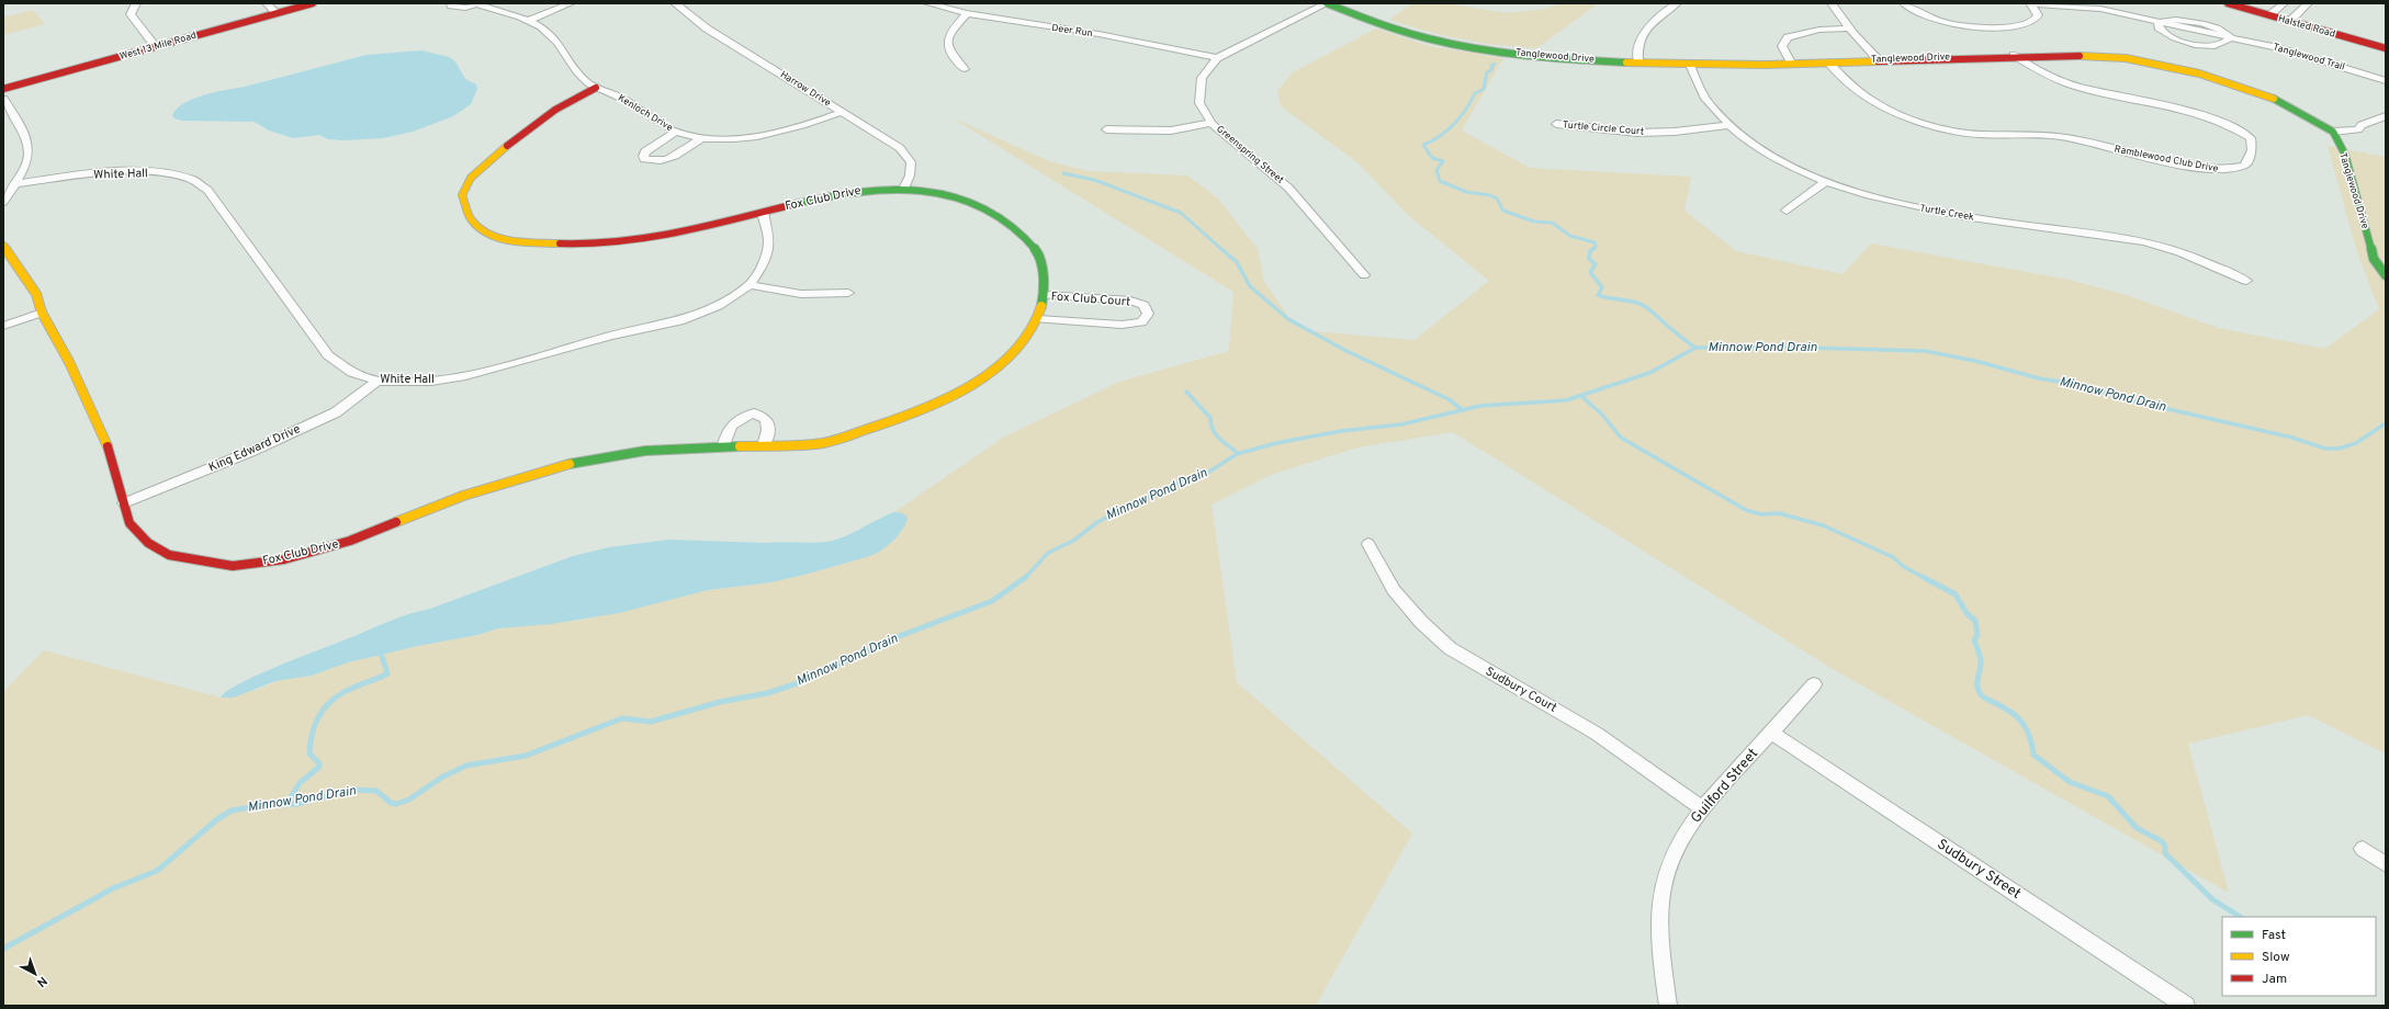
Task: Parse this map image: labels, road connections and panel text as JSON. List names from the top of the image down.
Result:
{
  "streets": {
    "street": [
      "Halsted Road",
      "Deer Run",
      "West 13 Mile Road",
      "Tanglewood Drive",
      "Tanglewood Trail",
      "Harrow Drive",
      "Kenloch Drive",
      "Turtle Circle Court",
      "Greenspring Street",
      "Ramblewood Club Drive",
      "White Hall",
      "Fox Club Drive",
      "Turtle Creek",
      "Fox Club Court",
      "King Edward Drive",
      "Sudbury Court",
      "Guilford Street",
      "Sudbury Street"
    ]
  },
  "crossings": [
    ["Deer Run", "Greenspring Street"],
    ["Tanglewood Drive", "Greenspring Street"],
    ["Tanglewood Drive", "Ramblewood Club Drive"],
    ["Tanglewood Drive", "Turtle Creek"],
    ["Harrow Drive", "Kenloch Drive"],
    ["Harrow Drive", "Fox Club Drive"],
    ["Kenloch Drive", "Fox Club Drive"],
    ["Turtle Circle Court", "Turtle Creek"],
    ["White Hall", "Fox Club Drive"],
    ["White Hall", "King Edward Drive"],
    ["Fox Club Drive", "Fox Club Court"],
    ["Fox Club Drive", "King Edward Drive"],
    ["Sudbury Court", "Guilford Street"],
    ["Guilford Street", "Sudbury Street"]
  ],
  "water": ["Minnow Pond Drain"],
  "legend": ["Fast", "Slow", "Jam"],
  "north": "bottom right"
}
